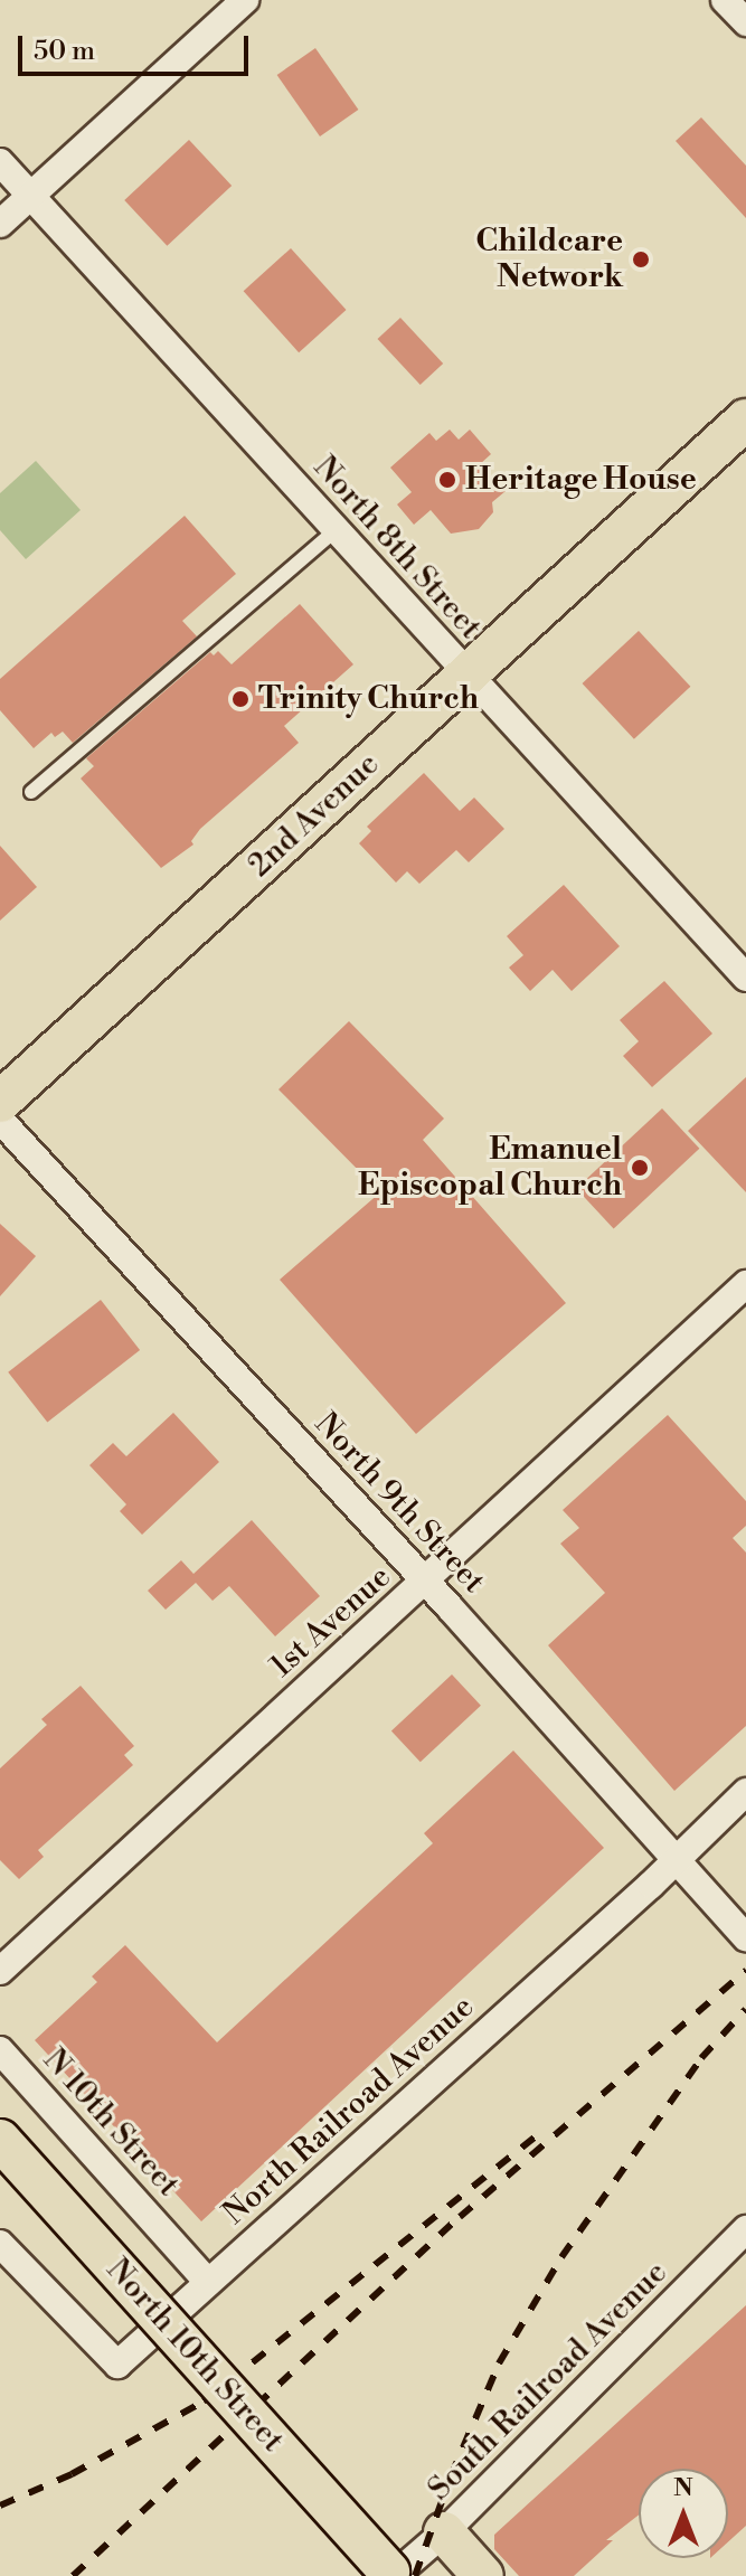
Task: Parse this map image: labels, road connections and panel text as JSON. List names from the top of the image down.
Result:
{
  "streets": {
    "main road": ["2nd Avenue", "North 10th Street"],
    "street": [
      "North 8th Street",
      "North 9th Street",
      "1st Avenue",
      "North Railroad Avenue",
      "N 10th Street",
      "South Railroad Avenue"
    ]
  },
  "crossings": [
    ["North 8th Street", "2nd Avenue"],
    ["North 9th Street", "1st Avenue"],
    ["North 9th Street", "North Railroad Avenue"],
    ["North Railroad Avenue", "N 10th Street"],
    ["North 10th Street", "South Railroad Avenue"]
  ],
  "places": [
    "Childcare Network",
    "Heritage House",
    "Trinity Church",
    "Emanuel Episcopal Church"
  ],
  "scale_bar": "50 m",
  "north": "top"
}
